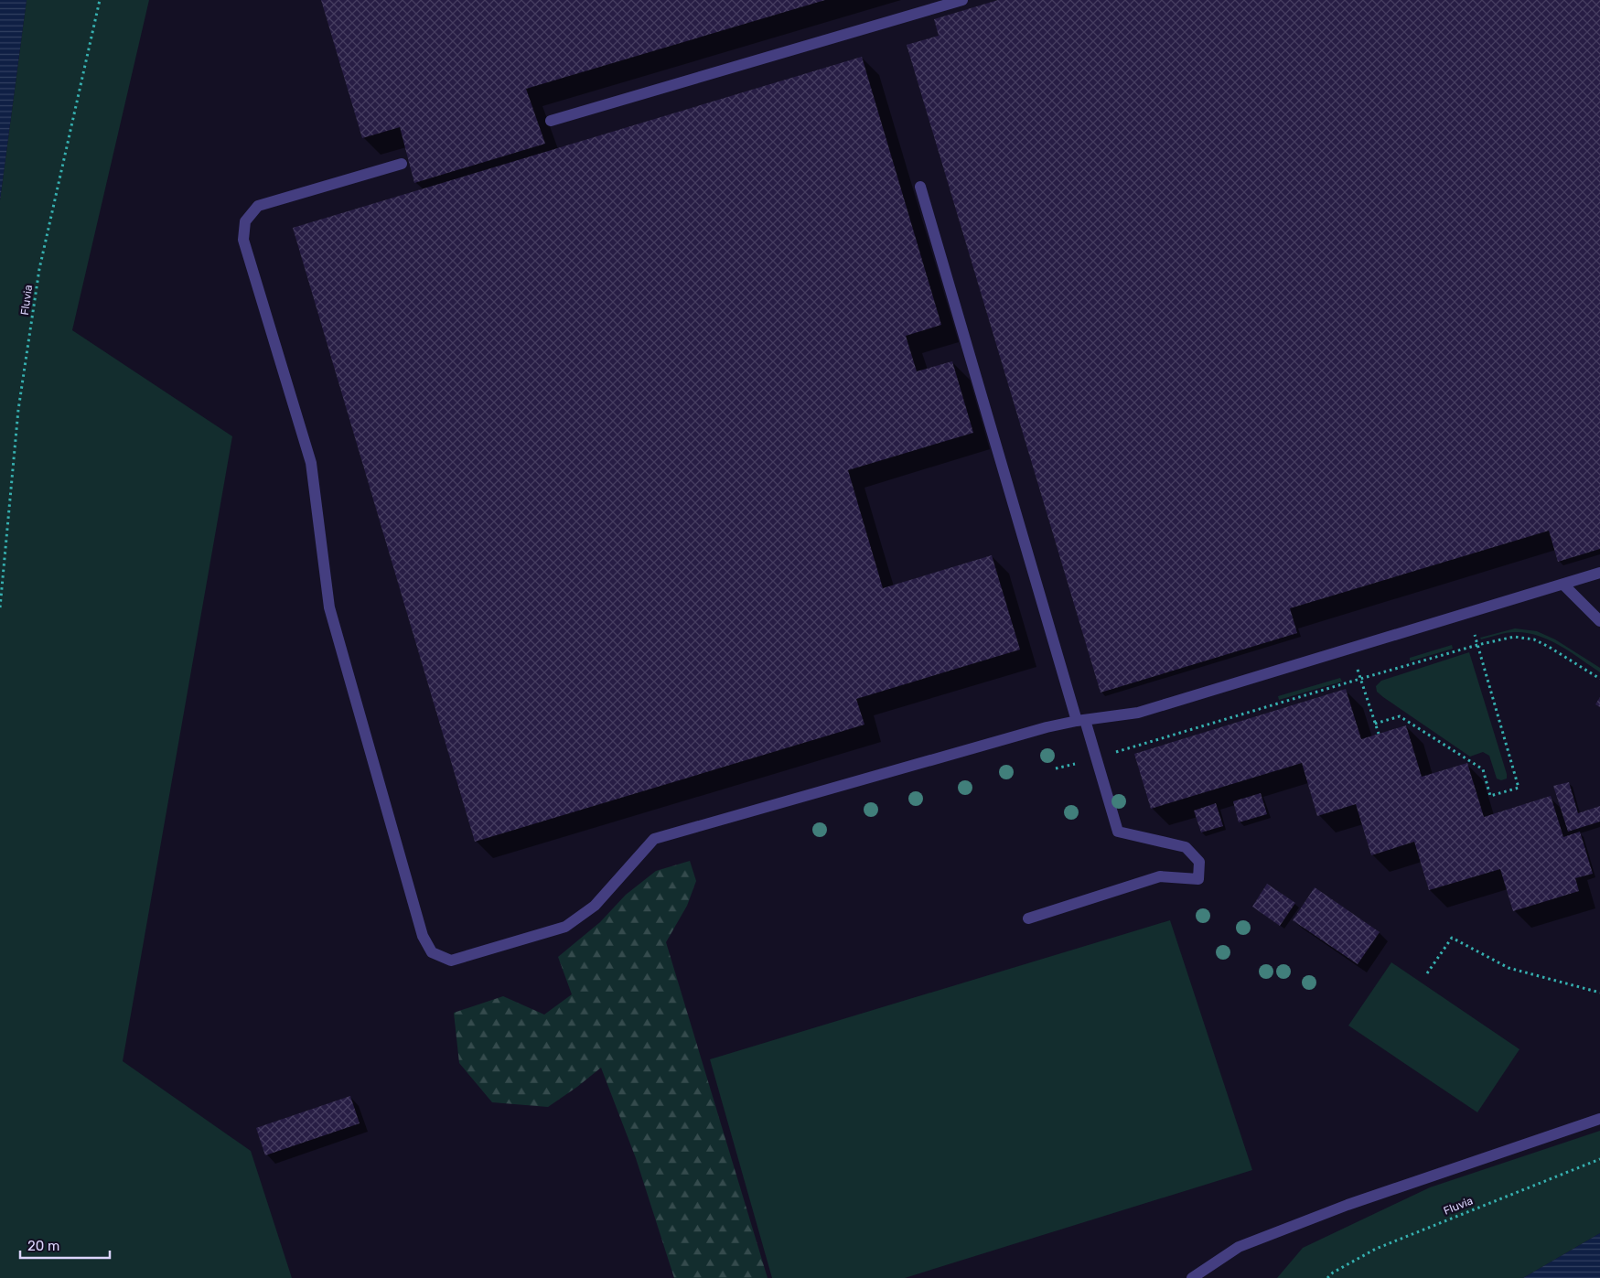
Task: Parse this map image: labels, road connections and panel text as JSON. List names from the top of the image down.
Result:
{
  "streets": {
    "path": ["Fluvia"]
  },
  "scale_bar": "20 m"
}
